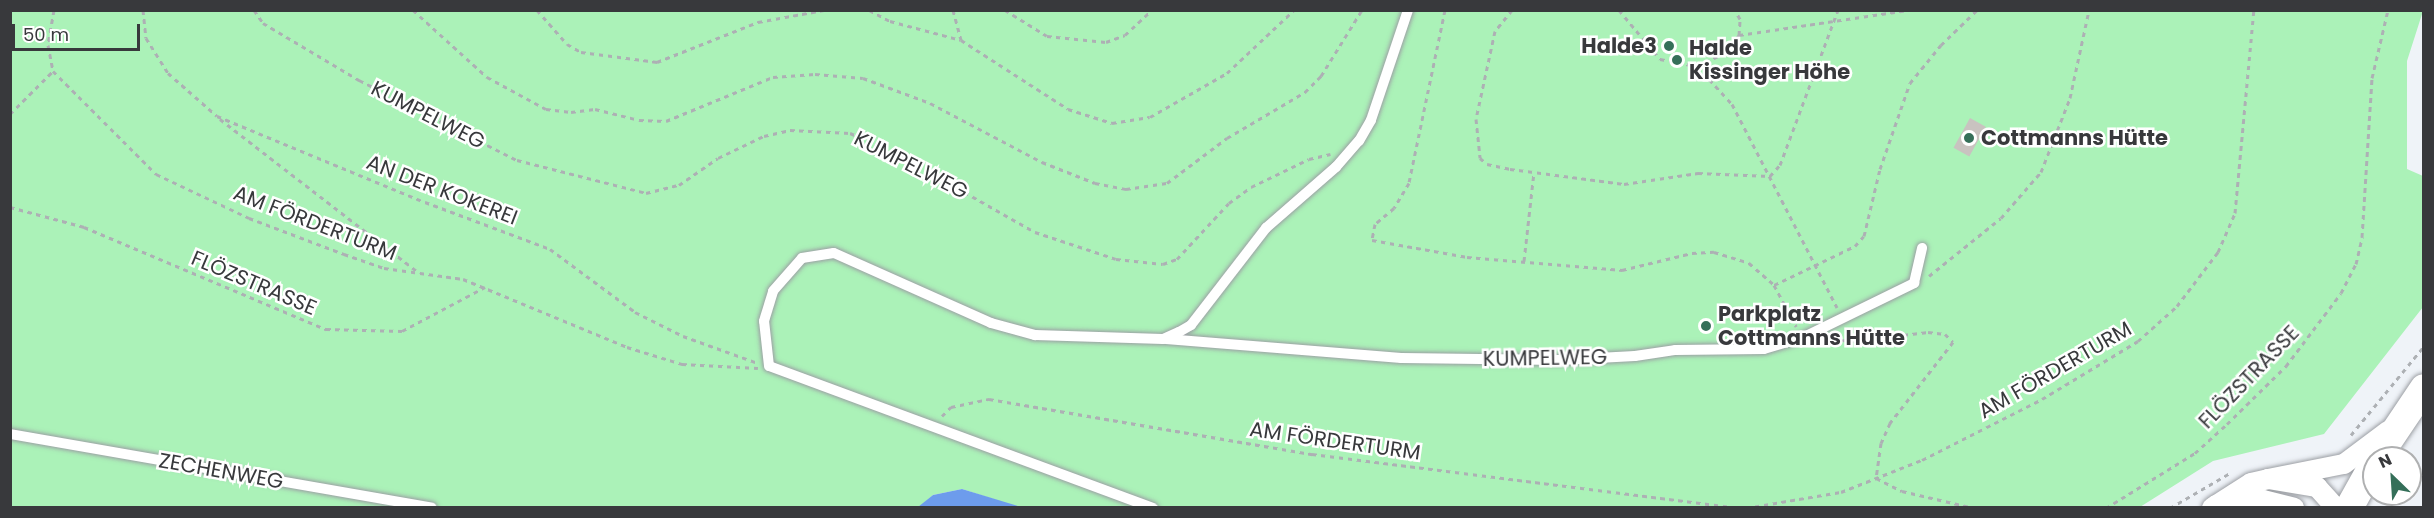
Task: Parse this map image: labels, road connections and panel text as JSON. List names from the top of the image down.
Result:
{
  "streets": {
    "lane": ["KUMPELWEG", "ZECHENWEG"],
    "path": ["AN DER KOKEREI", "AM FÖRDERTURM", "FLÖZSTRASSE"]
  },
  "crossings": [
    ["KUMPELWEG", "AN DER KOKEREI"],
    ["KUMPELWEG", "AM FÖRDERTURM"],
    ["AN DER KOKEREI", "AM FÖRDERTURM"],
    ["AM FÖRDERTURM", "FLÖZSTRASSE"]
  ],
  "places": [
    "Halde3",
    "Halde Kissinger Höhe",
    "Cottmanns Hütte",
    "Parkplatz Cottmanns Hütte"
  ],
  "scale_bar": "50 m",
  "north": "top left"
}
